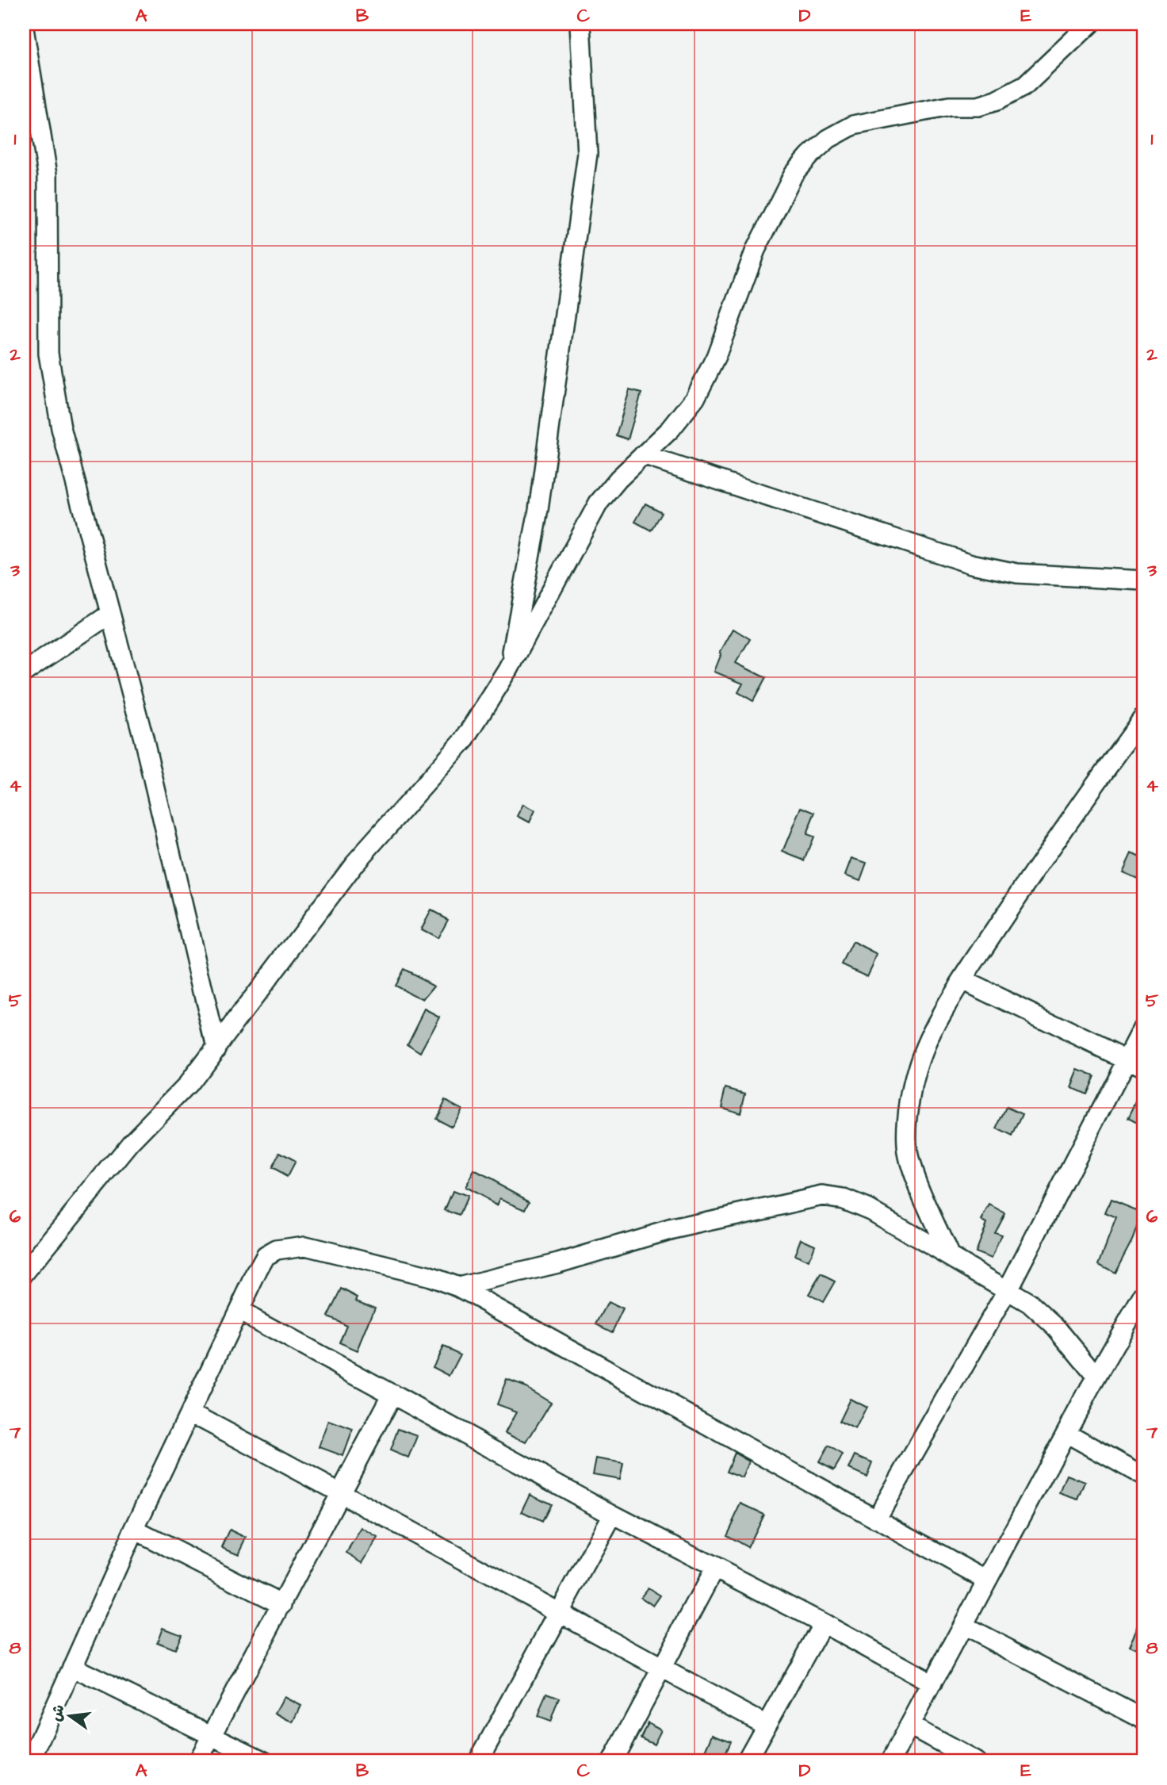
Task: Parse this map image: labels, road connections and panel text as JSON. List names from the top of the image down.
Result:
{
  "north": "left",
  "grid": {
    "columns": [
      "A",
      "B",
      "C",
      "D",
      "E"
    ],
    "rows": [
      "1",
      "2",
      "3",
      "4",
      "5",
      "6",
      "7",
      "8"
    ]
  }
}
